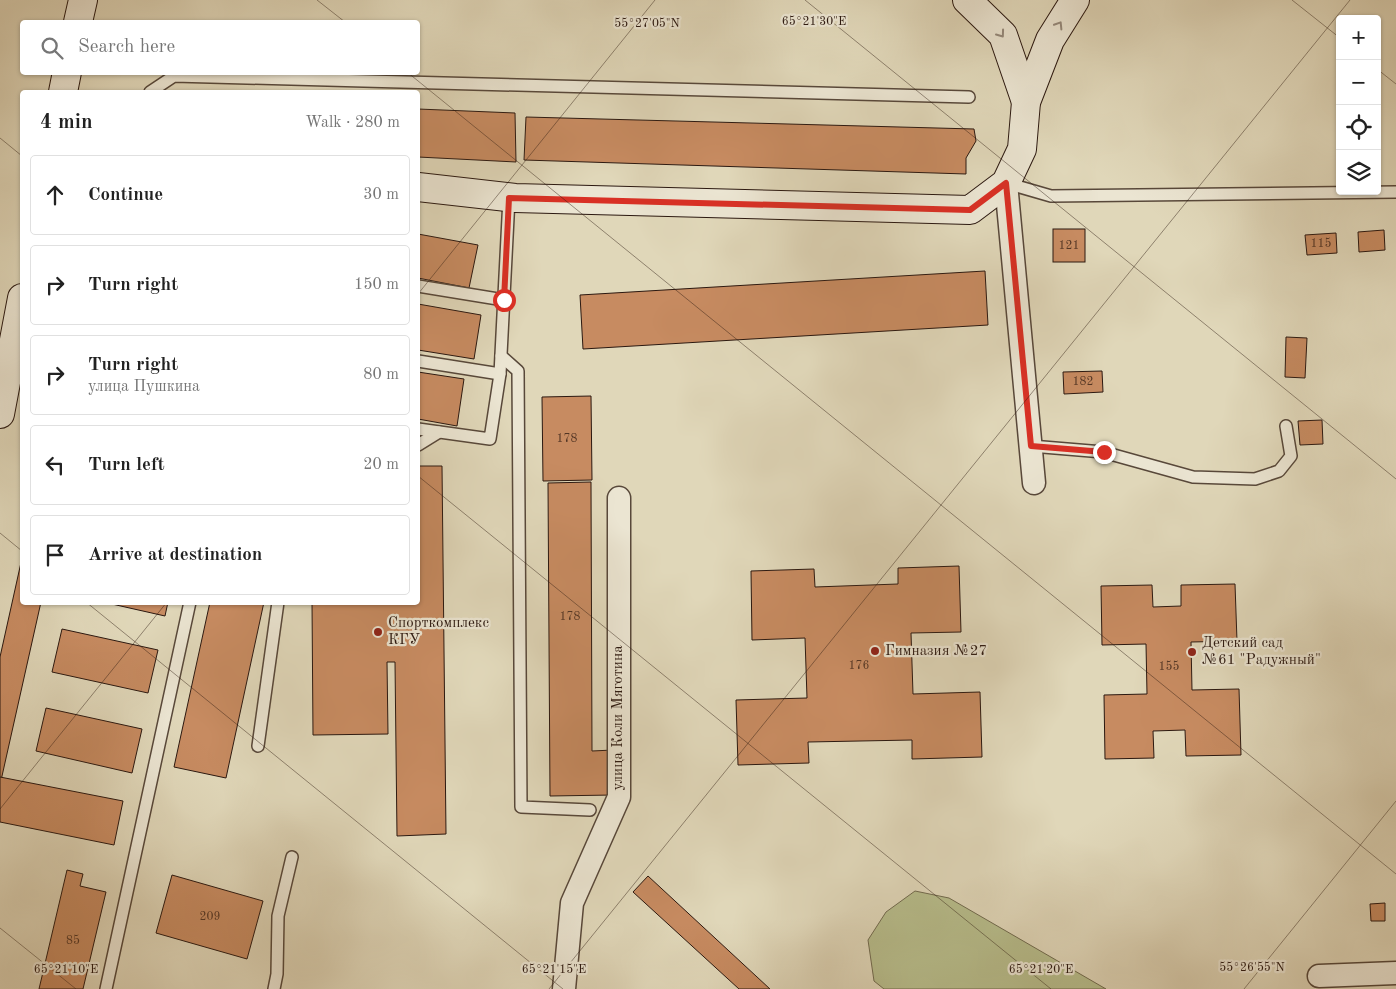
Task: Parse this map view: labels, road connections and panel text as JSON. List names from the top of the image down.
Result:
{
  "streets": {
    "street": ["улица Коли Мяготина"]
  },
  "places": ["Спорткомплекс КГУ", "Гимназия №27", "Детский сад №61 \"Радужный\""],
  "house_numbers": [
    "115",
    "121",
    "182",
    "178",
    "178",
    "176",
    "155",
    "209",
    "85"
  ],
  "page": {
    "map_buttons": ["+", "−"],
    "search": "Search here",
    "heading": ["4 min", "Walk · 280 m"],
    "list": [
      ["Continue", "30 m"],
      ["Turn right", "150 m"],
      ["Turn right", "улица Пушкина", "80 m"],
      ["Turn left", "20 m"],
      "Arrive at destination"
    ]
  },
  "coordinates": [
    "65°21'30\"E",
    "55°27'05\"N",
    "55°26'55\"N",
    "65°21'10\"E",
    "65°21'15\"E",
    "65°21'20\"E"
  ]
}
